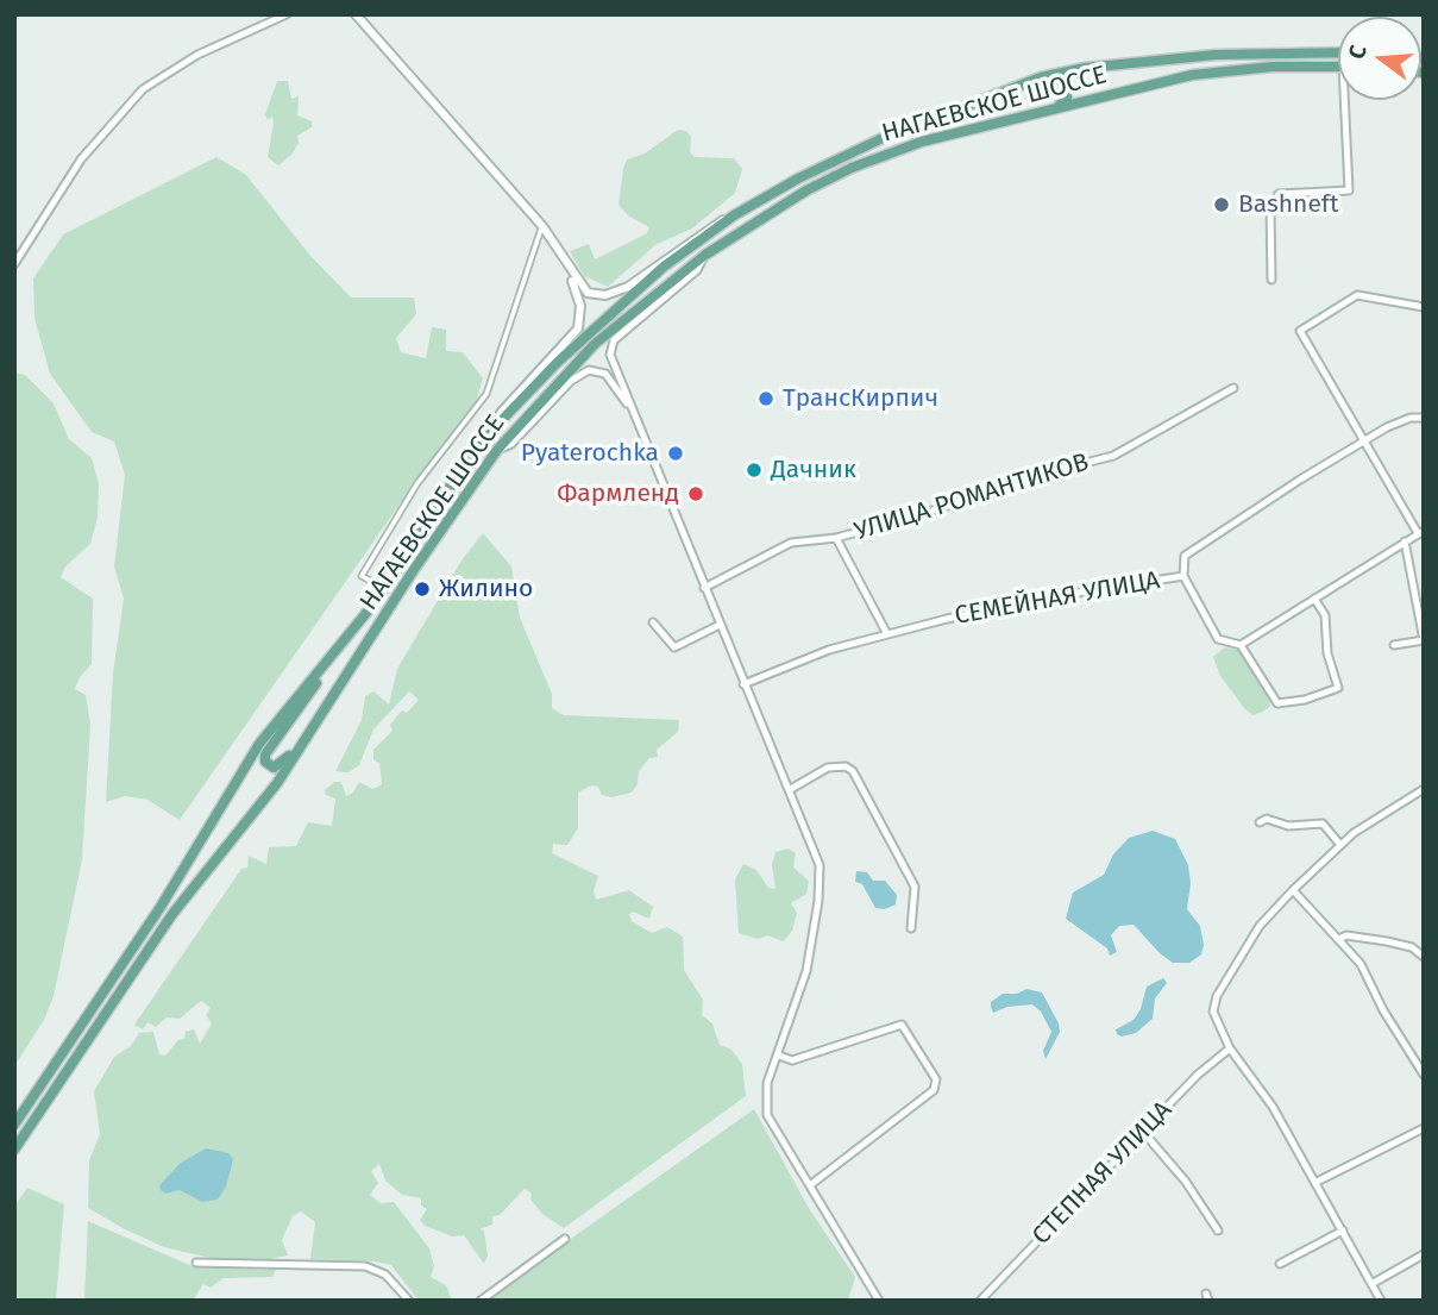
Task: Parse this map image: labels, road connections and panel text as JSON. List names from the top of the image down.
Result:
{
  "streets": {
    "main road": ["НАГАЕВСКОЕ ШОССЕ"],
    "street": ["УЛИЦА РОМАНТИКОВ", "СЕМЕЙНАЯ УЛИЦА", "СТЕПНАЯ УЛИЦА"]
  },
  "places": [
    "Bashneft",
    "ТрансКирпич",
    "Pyaterochka",
    "Дачник",
    "Фармленд",
    "Жилино"
  ],
  "north": "left"
}
